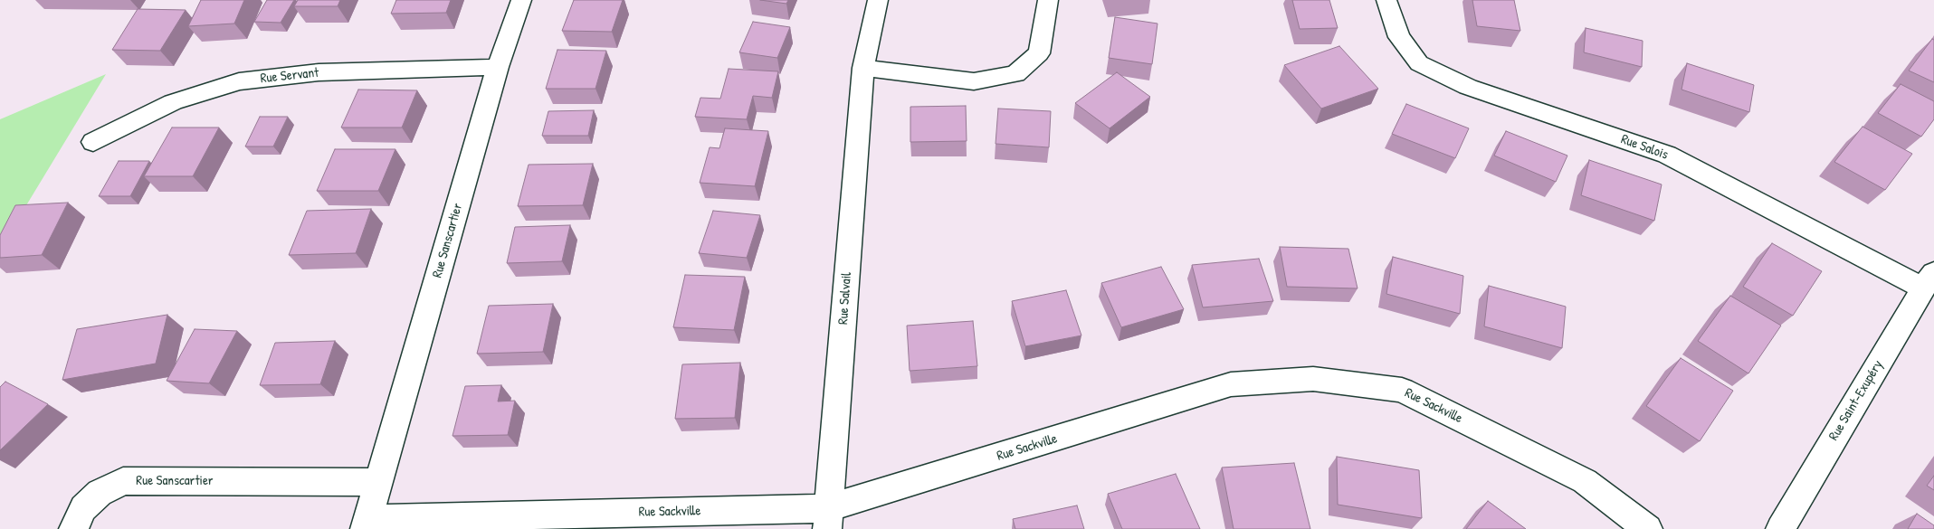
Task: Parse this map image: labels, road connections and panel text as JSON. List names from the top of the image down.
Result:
{
  "streets": {
    "street": [
      "Rue Servant",
      "Rue Salois",
      "Rue Sanscartier",
      "Rue Salvail",
      "Rue Saint-Exupéry",
      "Rue Sackville"
    ]
  },
  "crossings": [
    ["Rue Servant", "Rue Sanscartier"],
    ["Rue Salois", "Rue Saint-Exupéry"],
    ["Rue Sanscartier", "Rue Sackville"],
    ["Rue Salvail", "Rue Sackville"]
  ]
}
